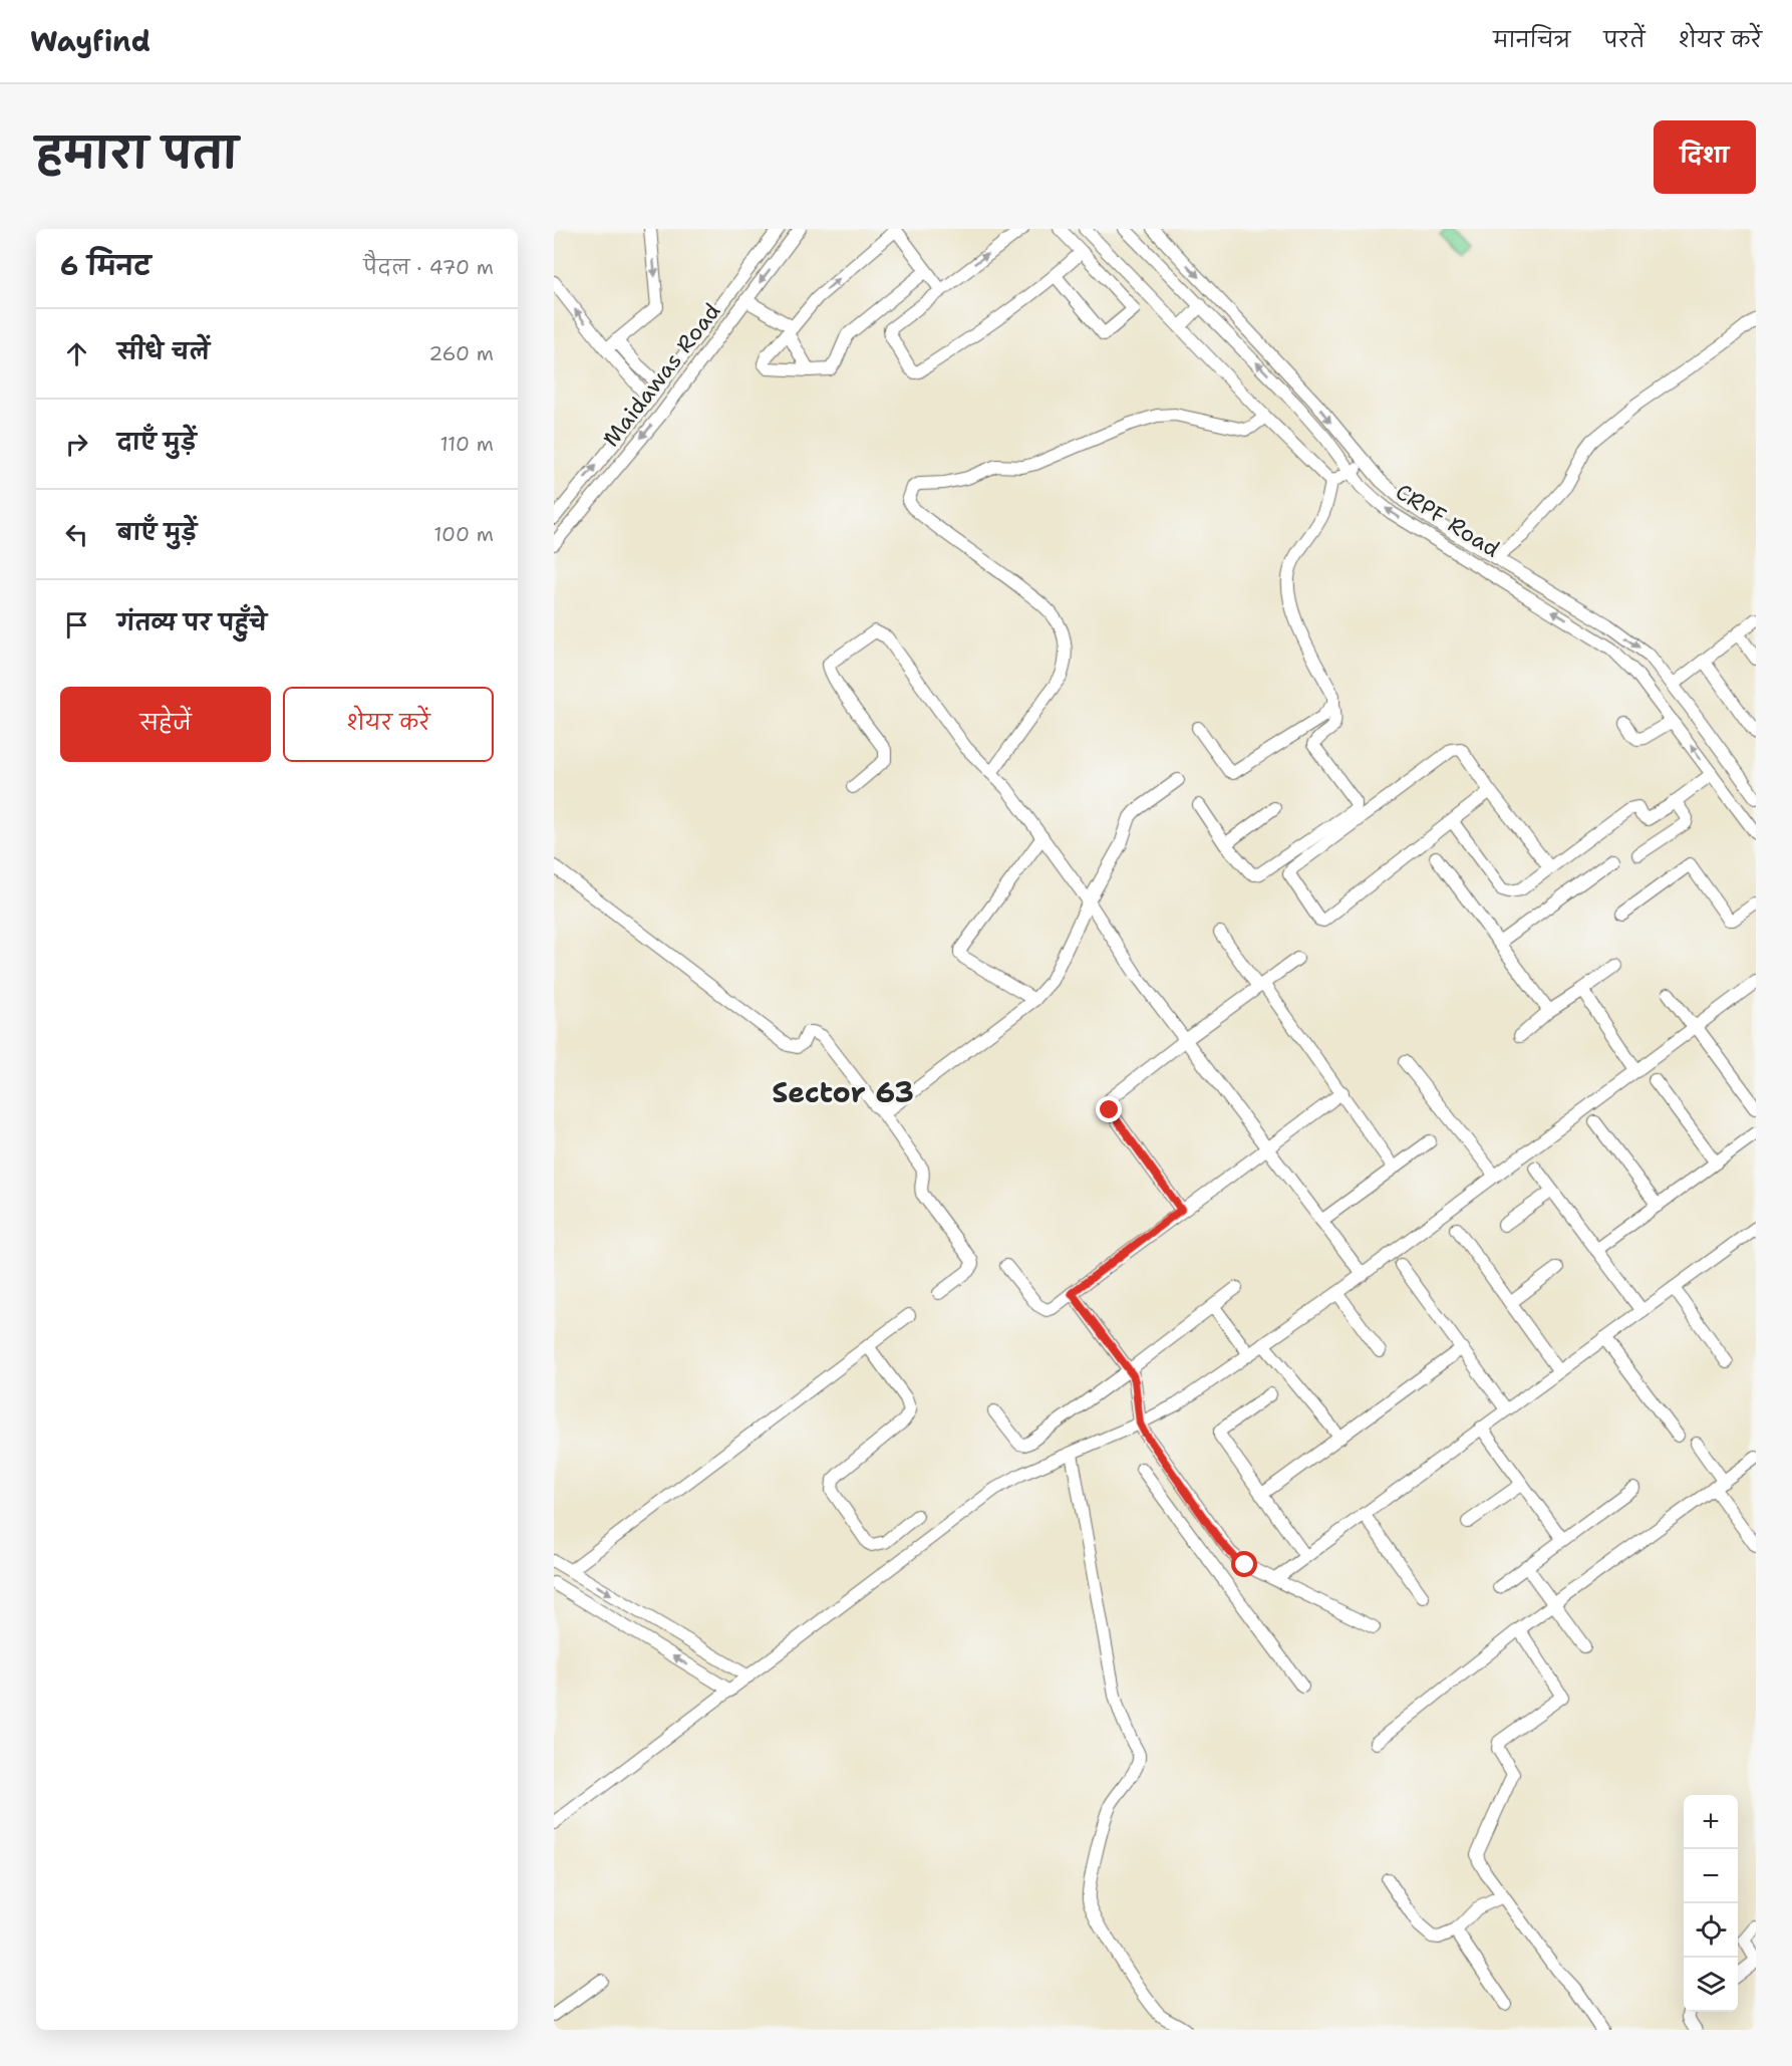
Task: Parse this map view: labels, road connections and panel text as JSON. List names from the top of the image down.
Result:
{
  "streets": {
    "street": ["Maidawas Road", "CRPF Road"]
  },
  "districts": ["Sector 63"],
  "page": {
    "header": "Wayfind",
    "nav": ["मानचित्र", "परतें", "शेयर करें"],
    "title": "हमारा पता",
    "buttons": [
      "दिशा",
      ["सहेजें", "शेयर करें"]
    ],
    "heading": ["6 मिनट", "पैदल · 470 m"],
    "list": [
      ["सीधे चलें", "260 m"],
      ["दाएँ मुड़ें", "110 m"],
      ["बाएँ मुड़ें", "100 m"],
      "गंतव्य पर पहुँचे"
    ],
    "map_buttons": ["+", "−"]
  }
}
